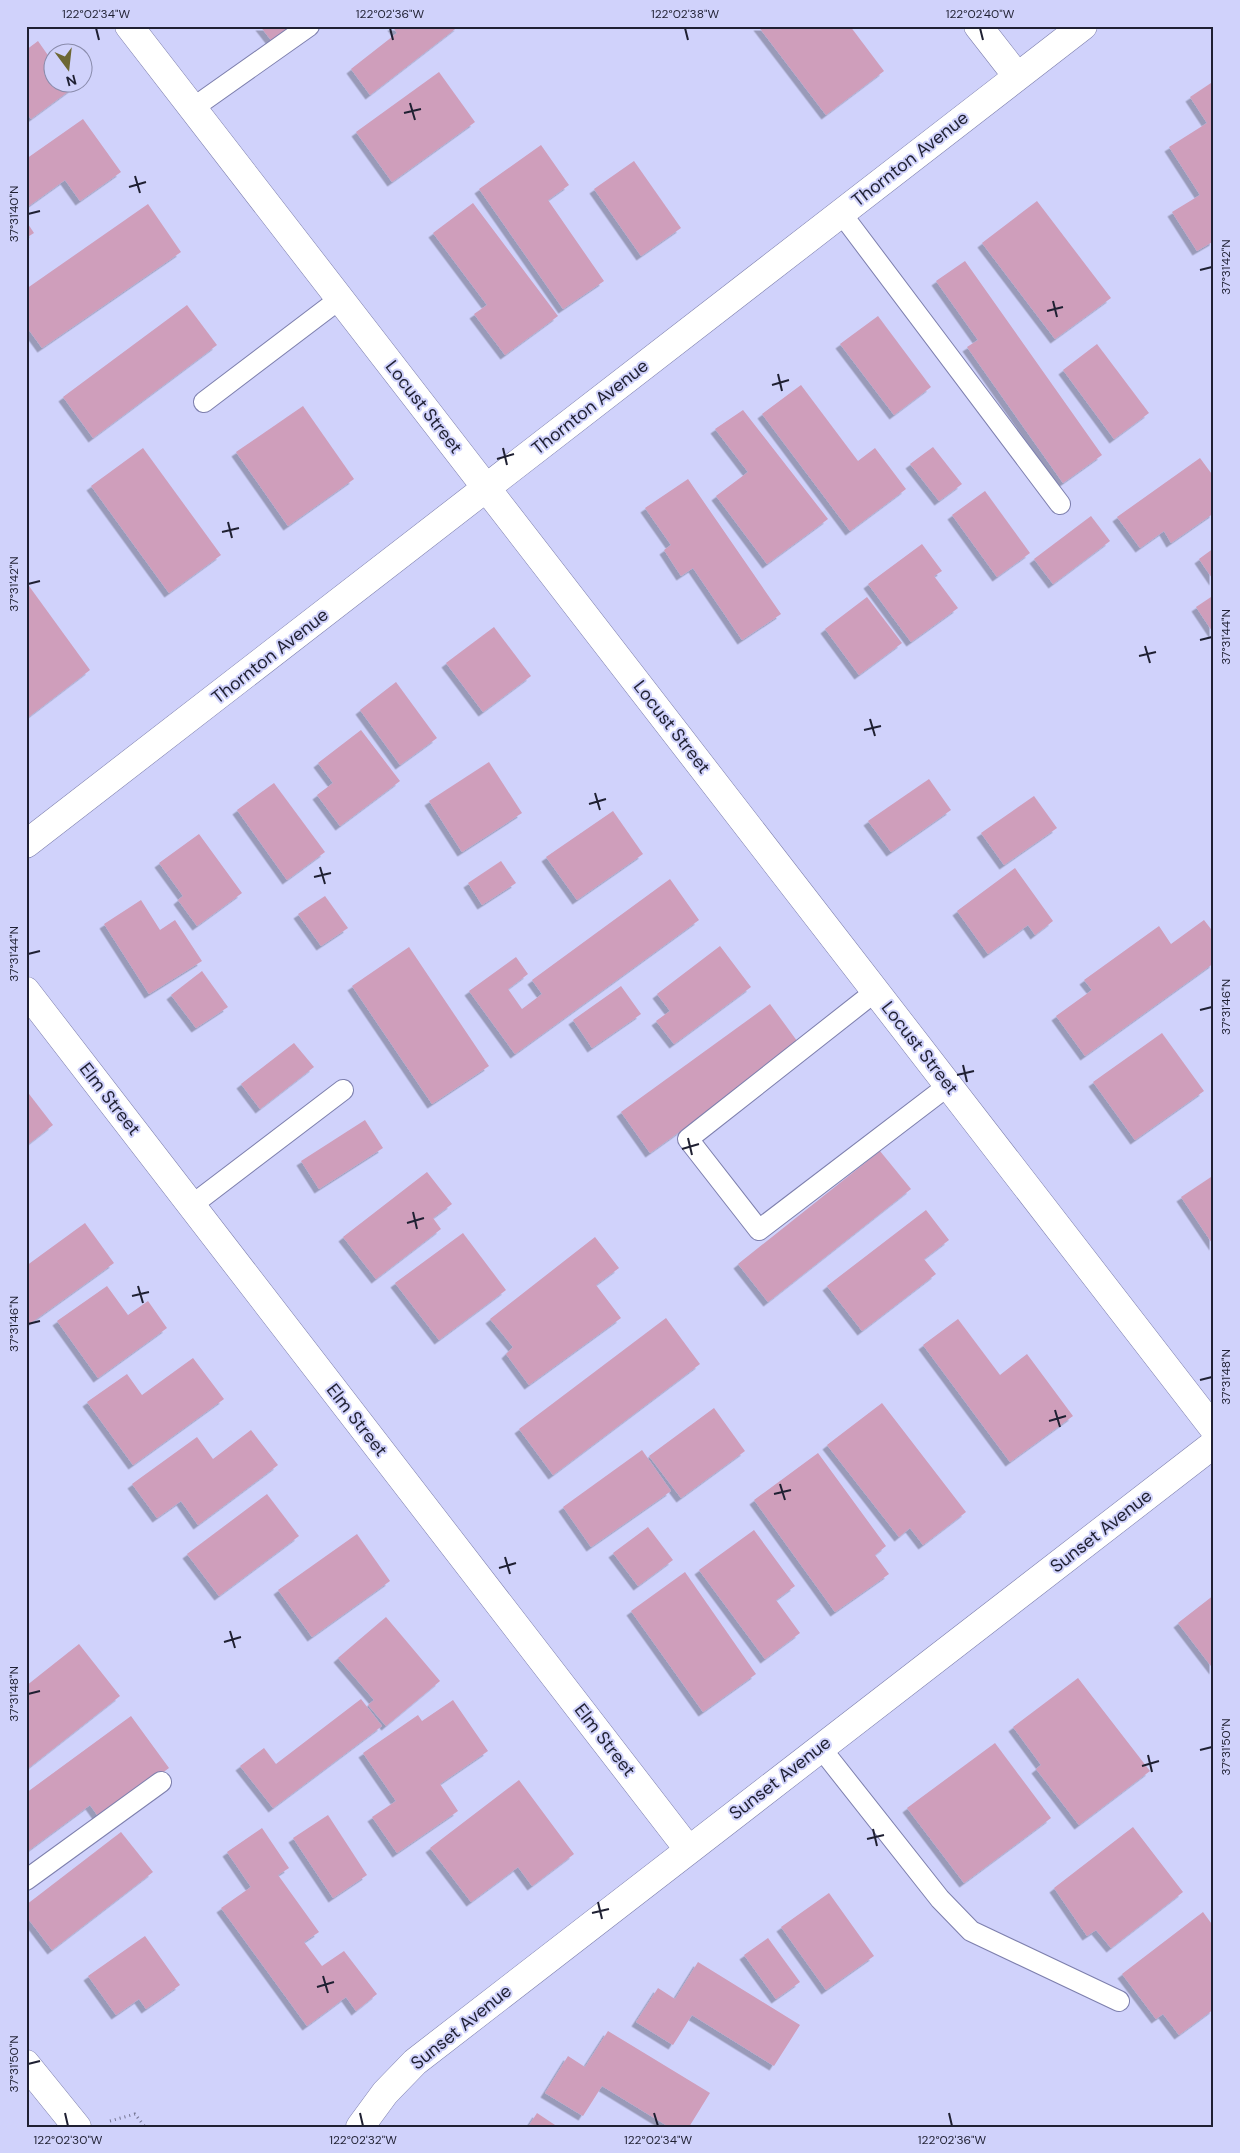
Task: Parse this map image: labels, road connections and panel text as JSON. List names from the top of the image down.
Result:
{
  "streets": {
    "street": [
      "Thornton Avenue",
      "Locust Street",
      "Elm Street",
      "Sunset Avenue"
    ]
  },
  "crossings": [
    ["Thornton Avenue", "Locust Street"],
    ["Elm Street", "Sunset Avenue"]
  ],
  "north": "bottom",
  "coordinates": [
    "122°02'34\"W",
    "122°02'36\"W",
    "122°02'38\"W",
    "122°02'40\"W",
    "37°31'40\"N",
    "37°31'42\"N",
    "37°31'44\"N",
    "37°31'46\"N",
    "37°31'48\"N",
    "37°31'50\"N",
    "122°02'30\"W",
    "122°02'32\"W"
  ]
}
